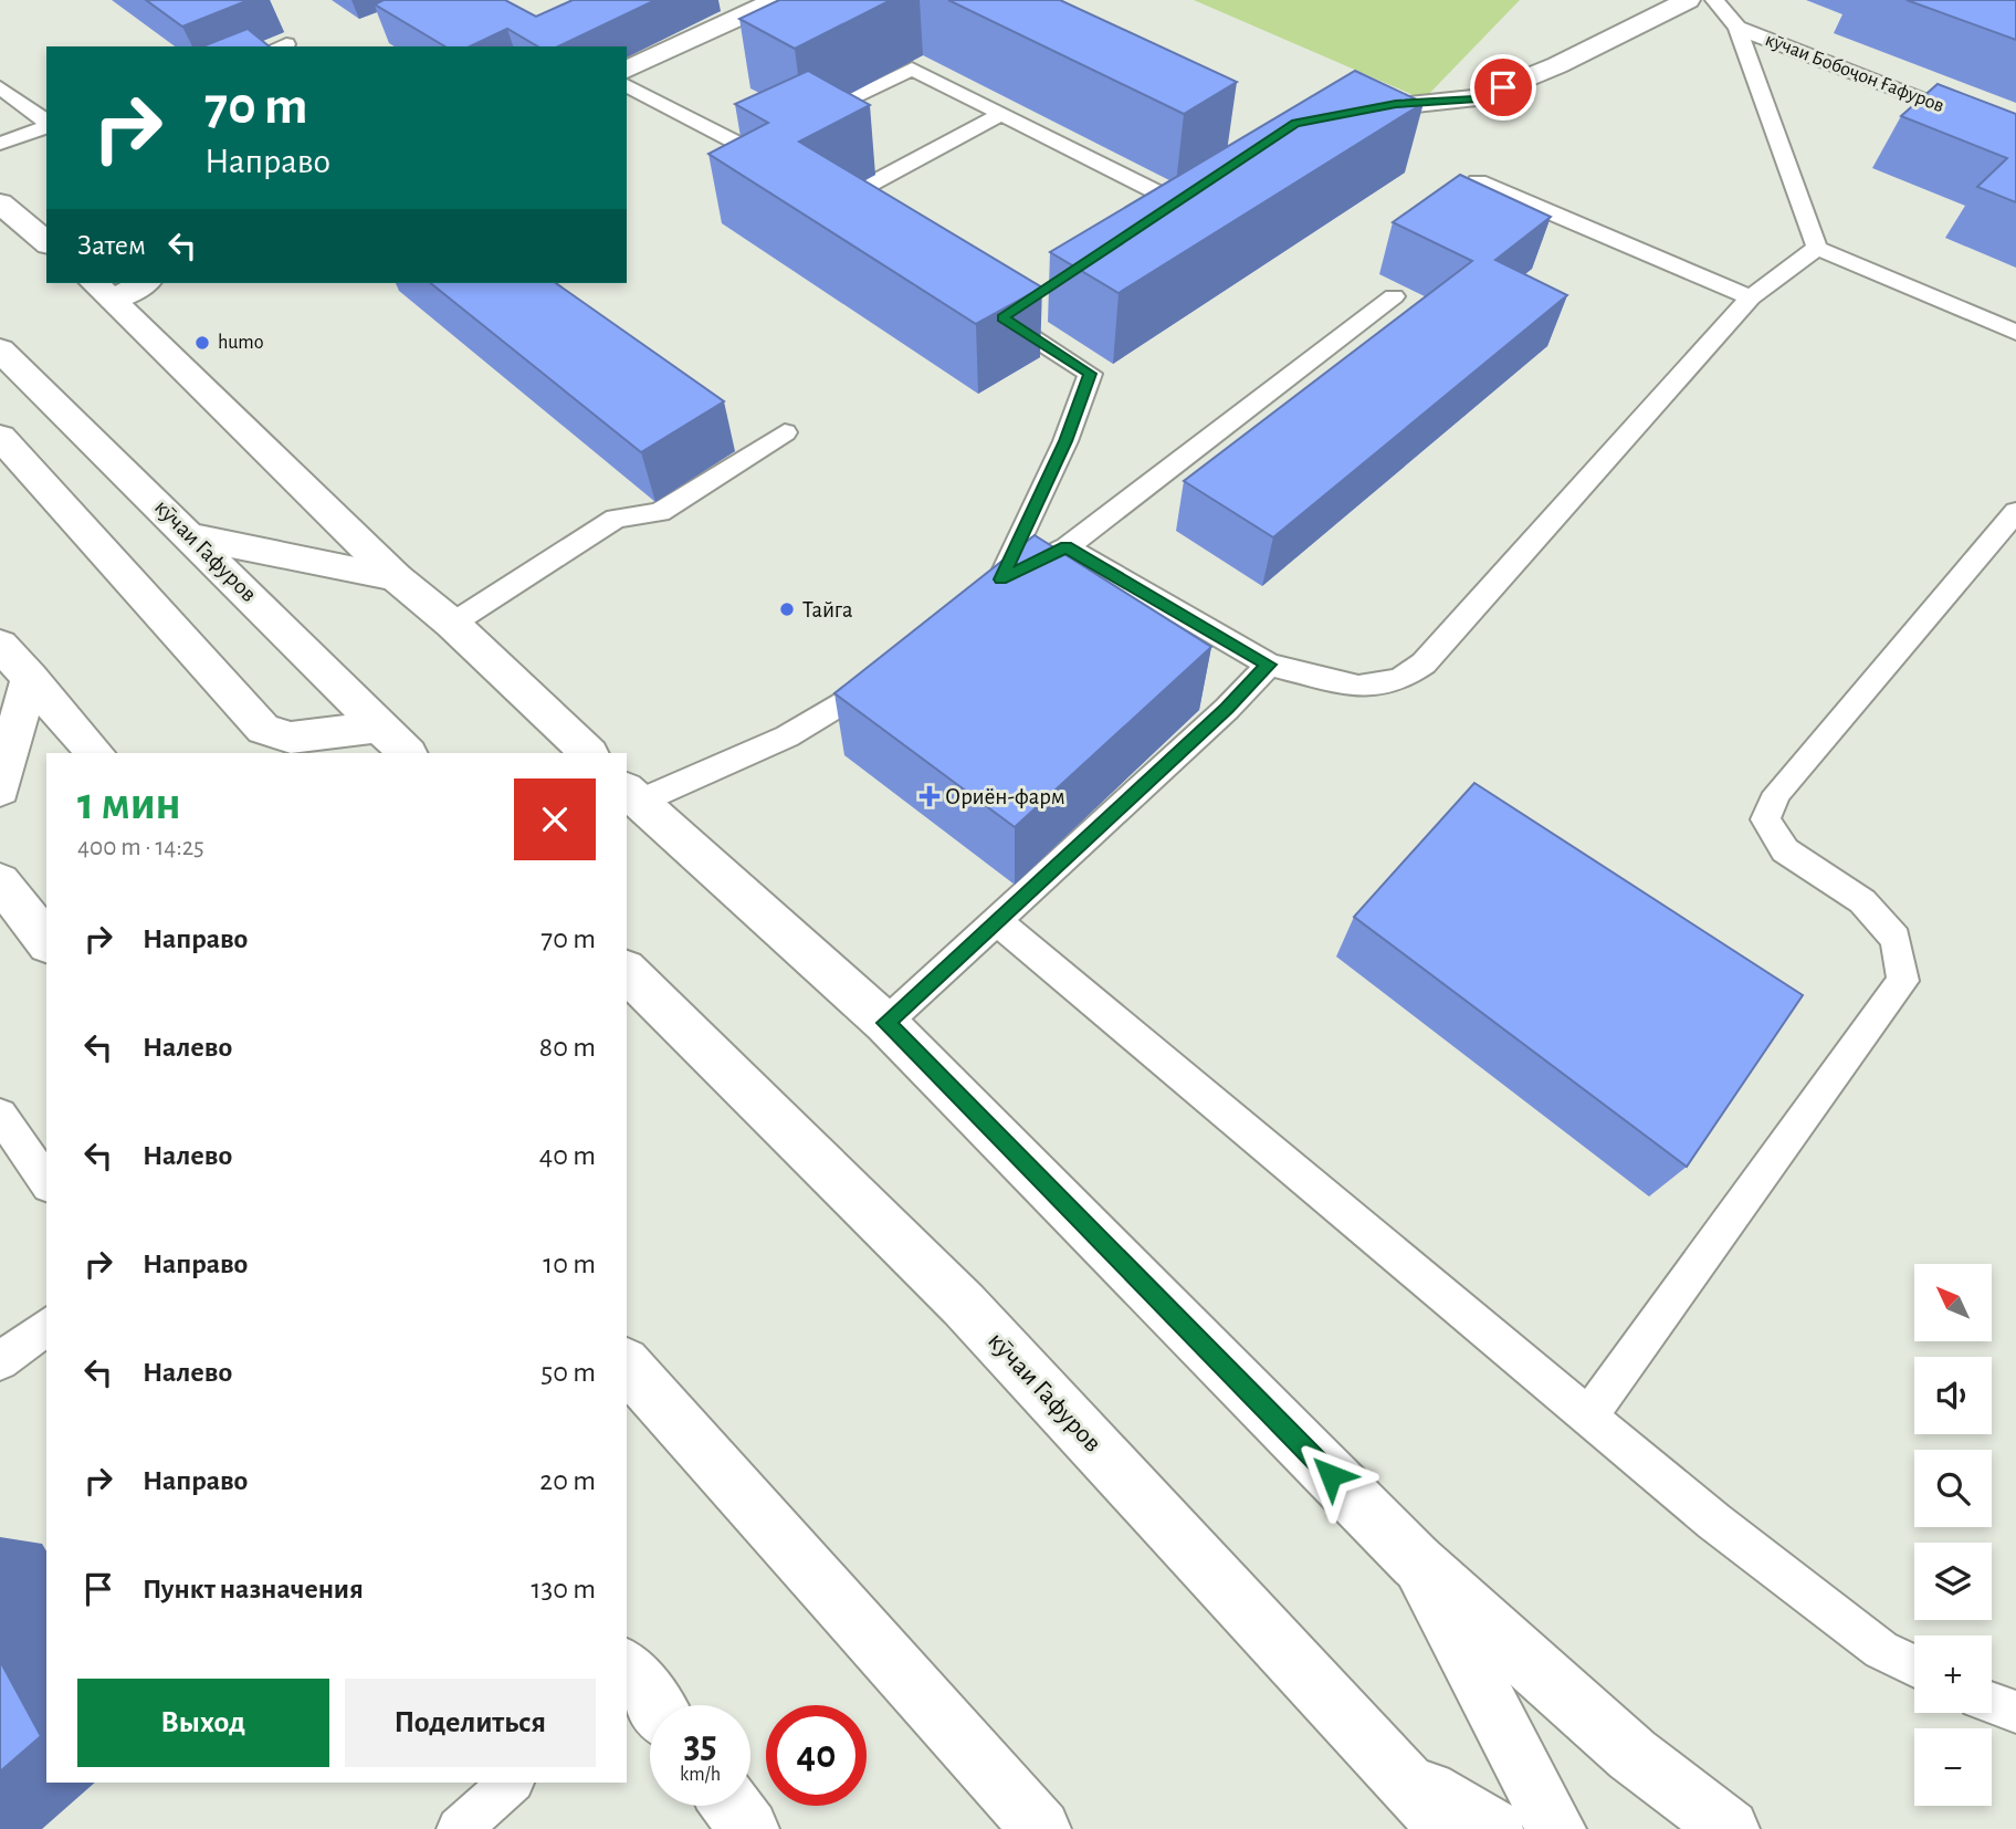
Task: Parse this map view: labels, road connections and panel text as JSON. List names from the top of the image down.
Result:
{
  "streets": {
    "main road": ["кӯчаи Гафуров"],
    "lane": ["кӯчаи Бобоҷон Ғафуров"]
  },
  "places": {
    "other": ["humo", "Тайга"],
    "health": ["Ориён-фарм"]
  },
  "north": "top left",
  "page": {
    "turn": ["70 m", "Направо"],
    "then": "Затем",
    "heading": ["1 мин", "400 m · 14:25"],
    "list": [
      {
        "name": "Направо",
        "value": "70 m"
      },
      {
        "name": "Налево",
        "value": "80 m"
      },
      {
        "name": "Налево",
        "value": "40 m"
      },
      {
        "name": "Направо",
        "value": "10 m"
      },
      {
        "name": "Налево",
        "value": "50 m"
      },
      {
        "name": "Направо",
        "value": "20 m"
      },
      {
        "name": "Пункт назначения",
        "value": "130 m"
      }
    ],
    "map_buttons": ["+", "−"],
    "buttons": ["Выход", "Поделиться"],
    "speed": "35 km/h",
    "limit": "40"
  }
}
